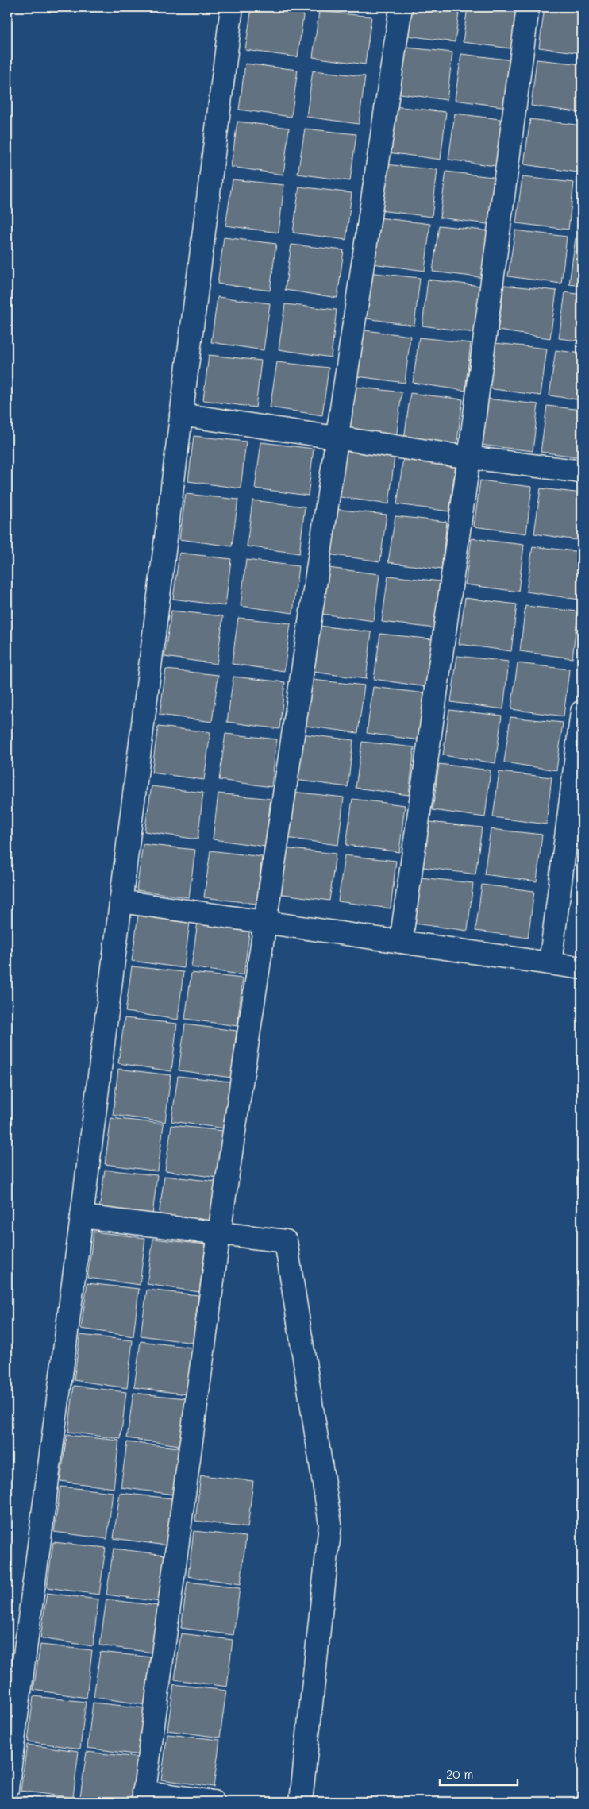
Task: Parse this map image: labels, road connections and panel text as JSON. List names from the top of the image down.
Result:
{
  "scale_bar": "20 m"
}
